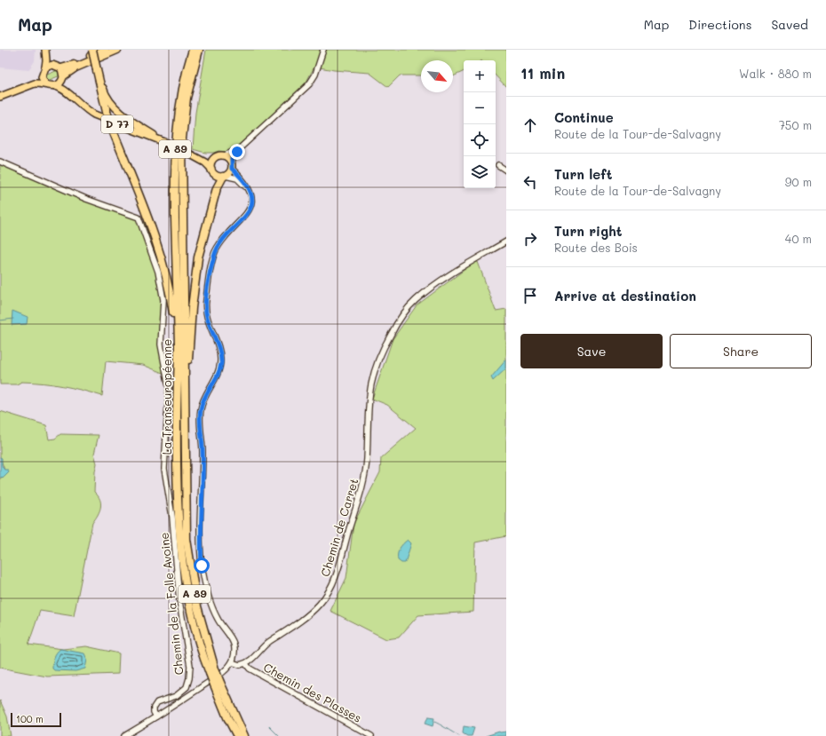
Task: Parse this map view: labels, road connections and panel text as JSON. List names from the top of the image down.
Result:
{
  "streets": {
    "highway": ["A 89", "La Transeuropéenne"],
    "main road": ["D 77"],
    "street": ["Chemin de Carret", "Chemin de la Folle Avoine", "Chemin des Plasses"]
  },
  "crossings": [
    ["Chemin de Carret", "Chemin des Plasses"]
  ],
  "scale_bar": "100 m",
  "north": "bottom right",
  "page": {
    "header": "Map",
    "nav": ["Map", "Directions", "Saved"],
    "heading": ["11 min", "Walk · 880 m"],
    "map_buttons": ["+", "−"],
    "list": [
      ["Continue", "Route de la Tour-de-Salvagny", "750 m"],
      ["Turn left", "Route de la Tour-de-Salvagny", "90 m"],
      ["Turn right", "Route des Bois", "40 m"],
      "Arrive at destination"
    ],
    "buttons": ["Save", "Share"],
    "scale": "100 m"
  }
}
